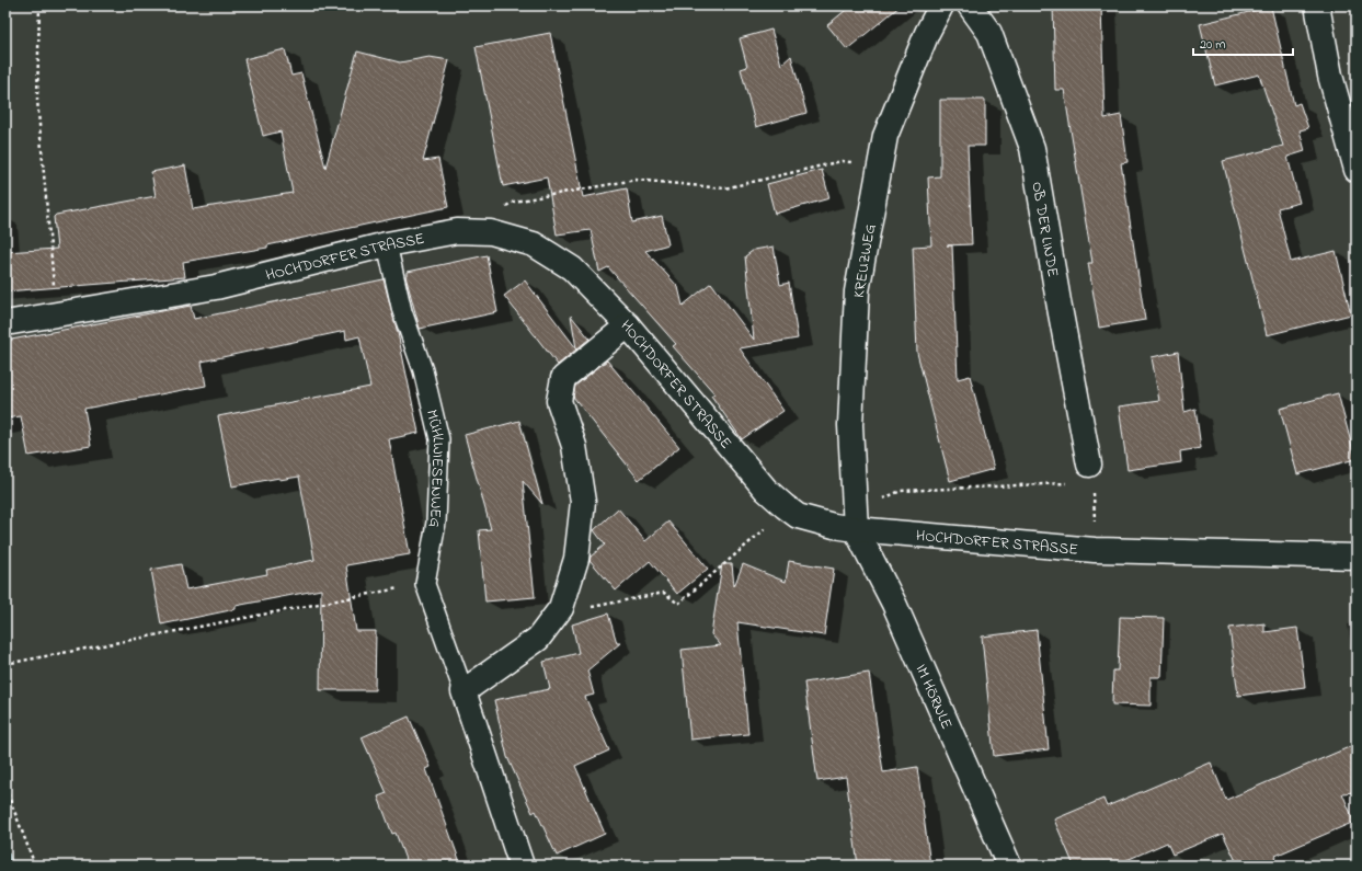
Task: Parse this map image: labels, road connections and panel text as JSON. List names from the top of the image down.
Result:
{
  "streets": {
    "street": [
      "OB DER LINDE",
      "HOCHDORFER STRASSE",
      "KREUZWEG",
      "MÜHLWIESENWEG",
      "IM HÖRNLE"
    ]
  },
  "crossings": [
    ["HOCHDORFER STRASSE", "KREUZWEG"],
    ["HOCHDORFER STRASSE", "MÜHLWIESENWEG"],
    ["HOCHDORFER STRASSE", "IM HÖRNLE"],
    ["KREUZWEG", "IM HÖRNLE"]
  ],
  "scale_bar": "20 m"
}
